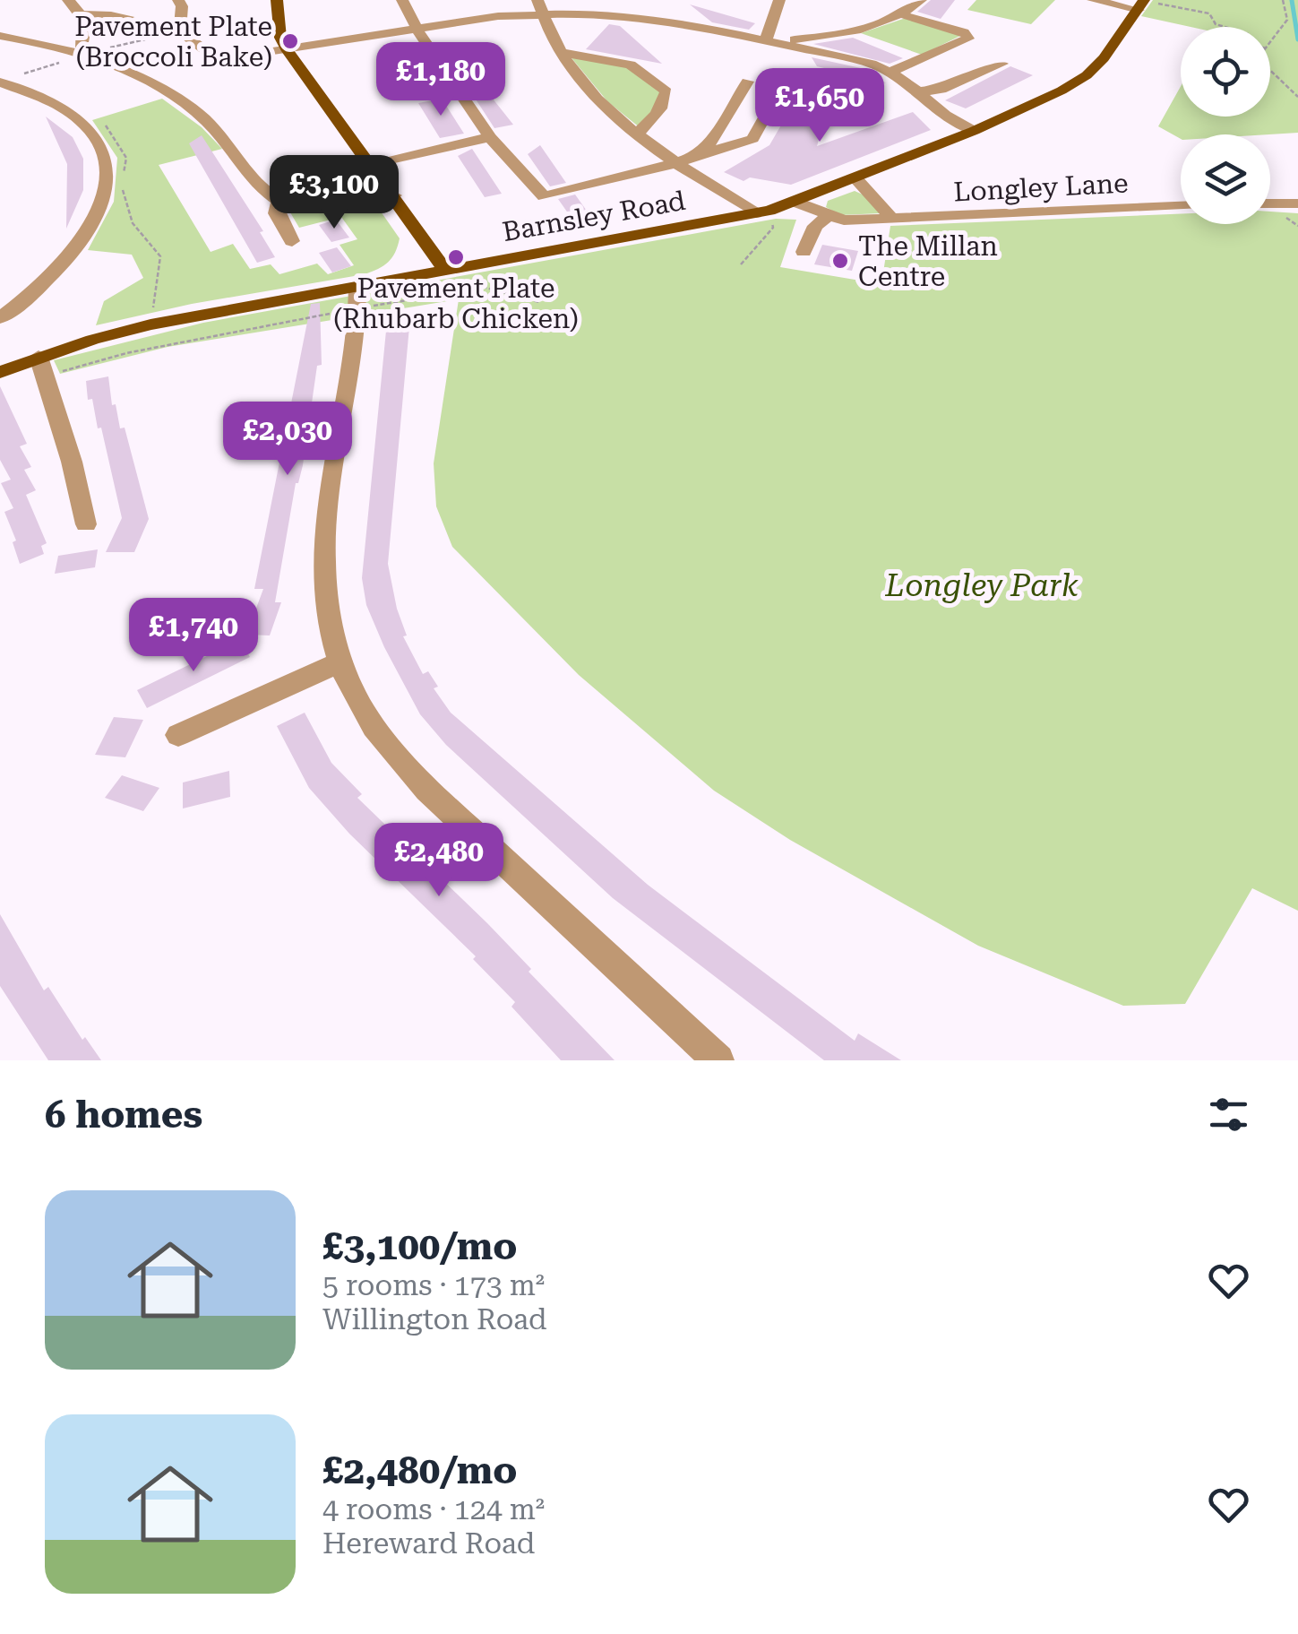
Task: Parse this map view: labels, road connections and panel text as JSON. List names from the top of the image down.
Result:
{
  "streets": {
    "main road": ["Barnsley Road"],
    "street": ["Longley Lane"]
  },
  "crossings": [
    ["Longley Lane", "Barnsley Road"]
  ],
  "parks": ["Longley Park"],
  "places": ["Pavement Plate (Broccoli Bake)", "Pavement Plate (Rhubarb Chicken)", "The Millan Centre"],
  "page": {
    "price": [
      "£1,180",
      "£1,650",
      "£3,100",
      "£2,030",
      "£1,740",
      "£2,480"
    ],
    "heading": "6 homes",
    "list": [
      {
        "name": "£3,100/mo",
        "note": "5 rooms · 173 m² · Willington Road"
      },
      {
        "name": "£2,480/mo",
        "note": "4 rooms · 124 m² · Hereward Road"
      }
    ]
  }
}
